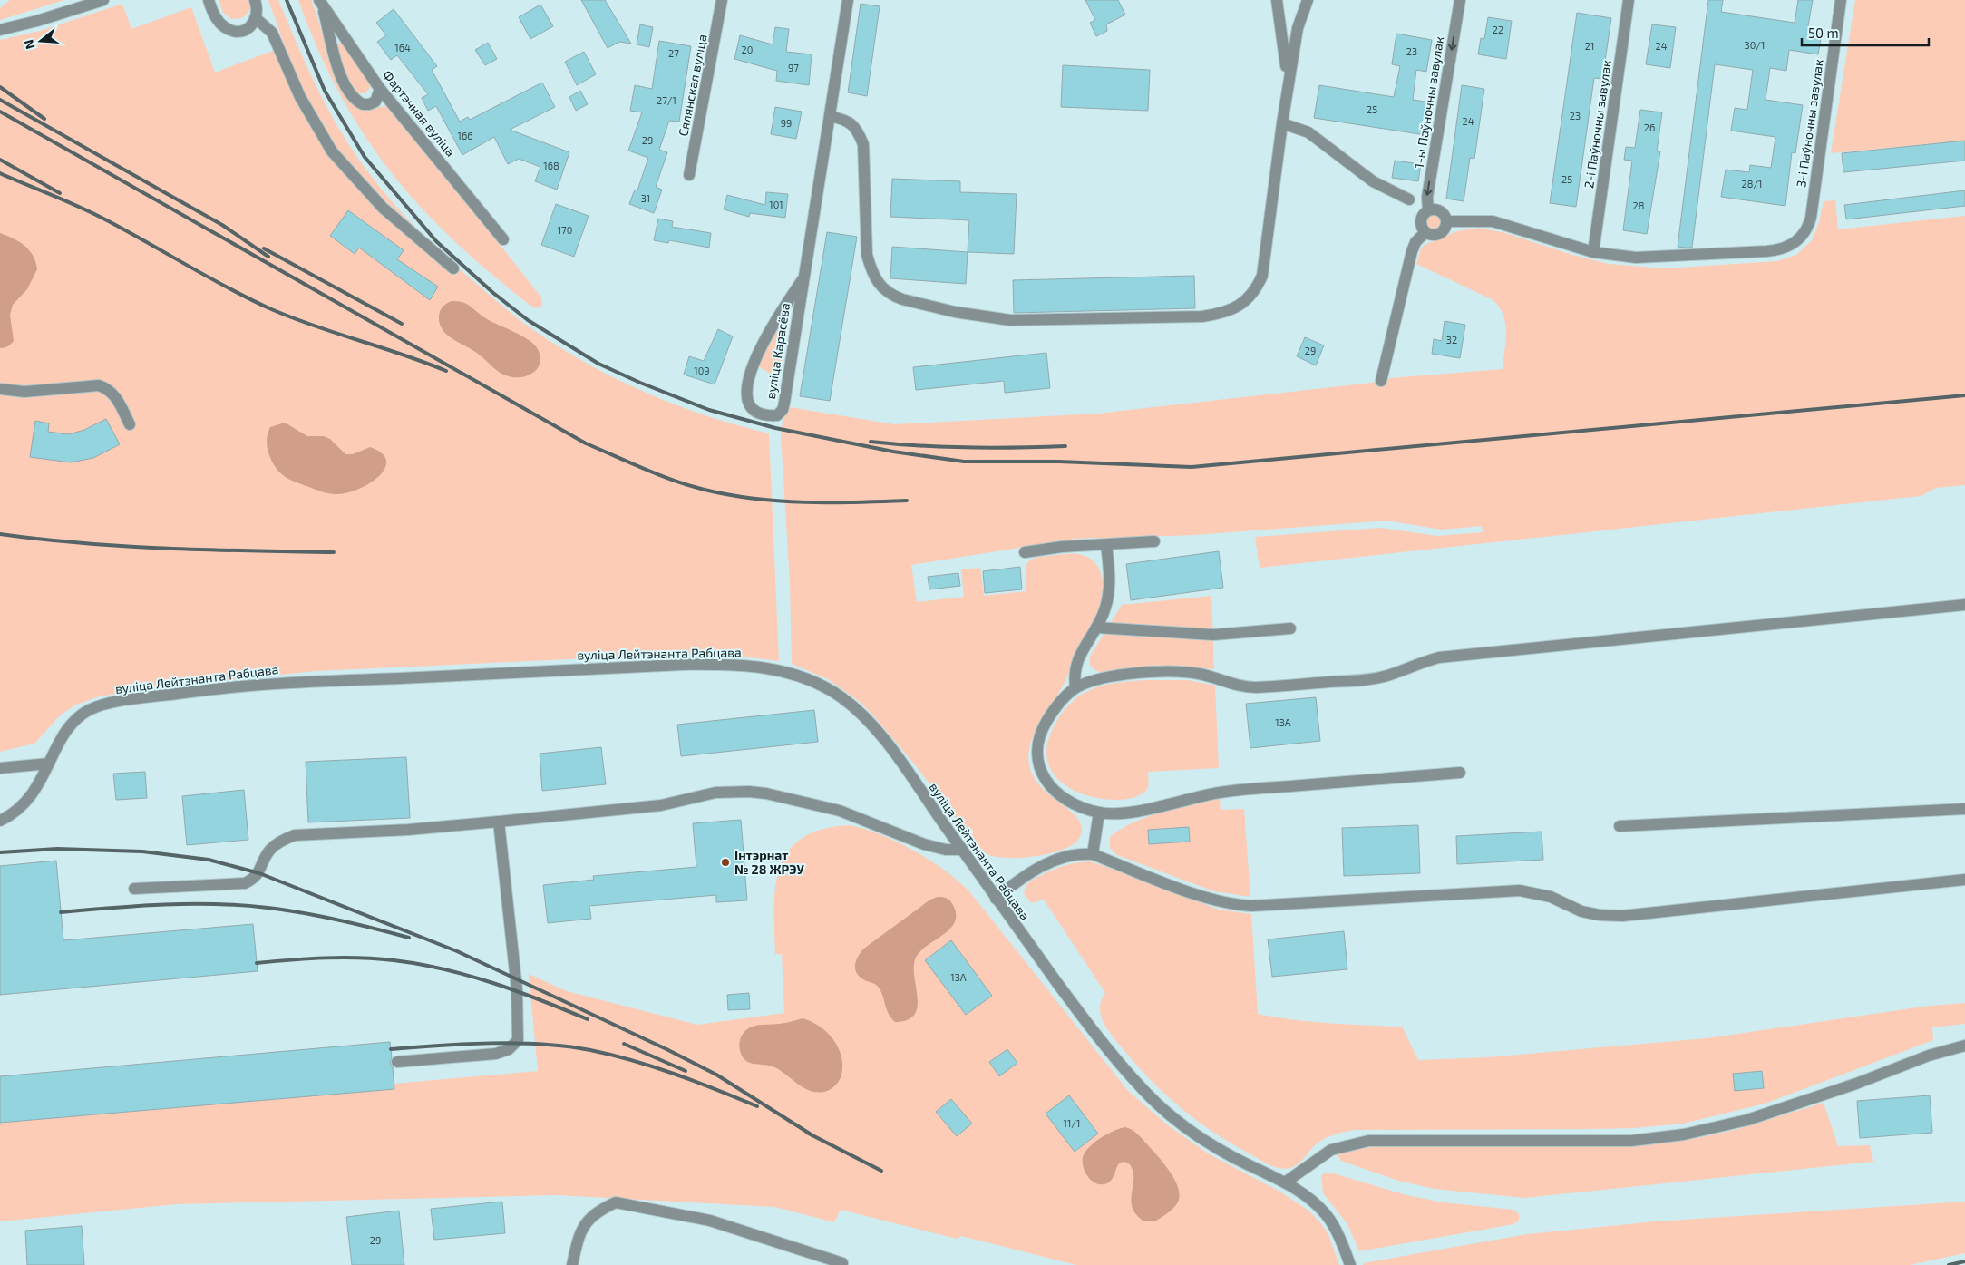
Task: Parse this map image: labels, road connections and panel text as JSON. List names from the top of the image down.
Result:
{
  "streets": {
    "street": [
      "Сялянская вуліца",
      "1-ы Паўночны завулак",
      "Фартэчная вуліца",
      "3-і Паўночны завулак",
      "2-і Паўночны завулак",
      "вуліца Карасёва",
      "вуліца Лейтэнанта Рабцава"
    ]
  },
  "crossings": [
    ["3-і Паўночны завулак", "2-і Паўночны завулак"]
  ],
  "one_way": ["1-ы Паўночны завулак"],
  "places": ["Інтэрнат № 28 ЖРЭУ"],
  "house_numbers": [
    "22",
    "30/1",
    "21",
    "24",
    "164",
    "20",
    "23",
    "27",
    "97",
    "27/1",
    "25",
    "23",
    "24",
    "99",
    "26",
    "166",
    "29",
    "168",
    "25",
    "28/1",
    "31",
    "101",
    "28",
    "170",
    "32",
    "29",
    "109",
    "13А",
    "13А",
    "11/1",
    "29"
  ],
  "scale_bar": "50 m",
  "north": "left"
}
